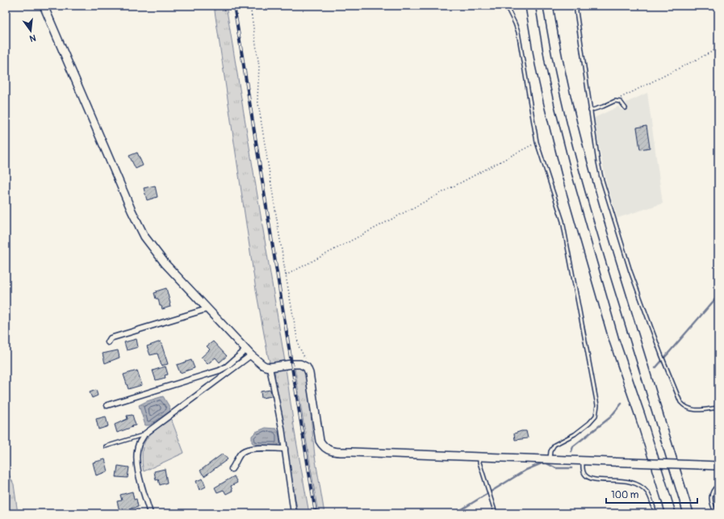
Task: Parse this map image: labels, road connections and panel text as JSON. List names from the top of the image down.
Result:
{
  "scale_bar": "100 m",
  "north": "bottom"
}
